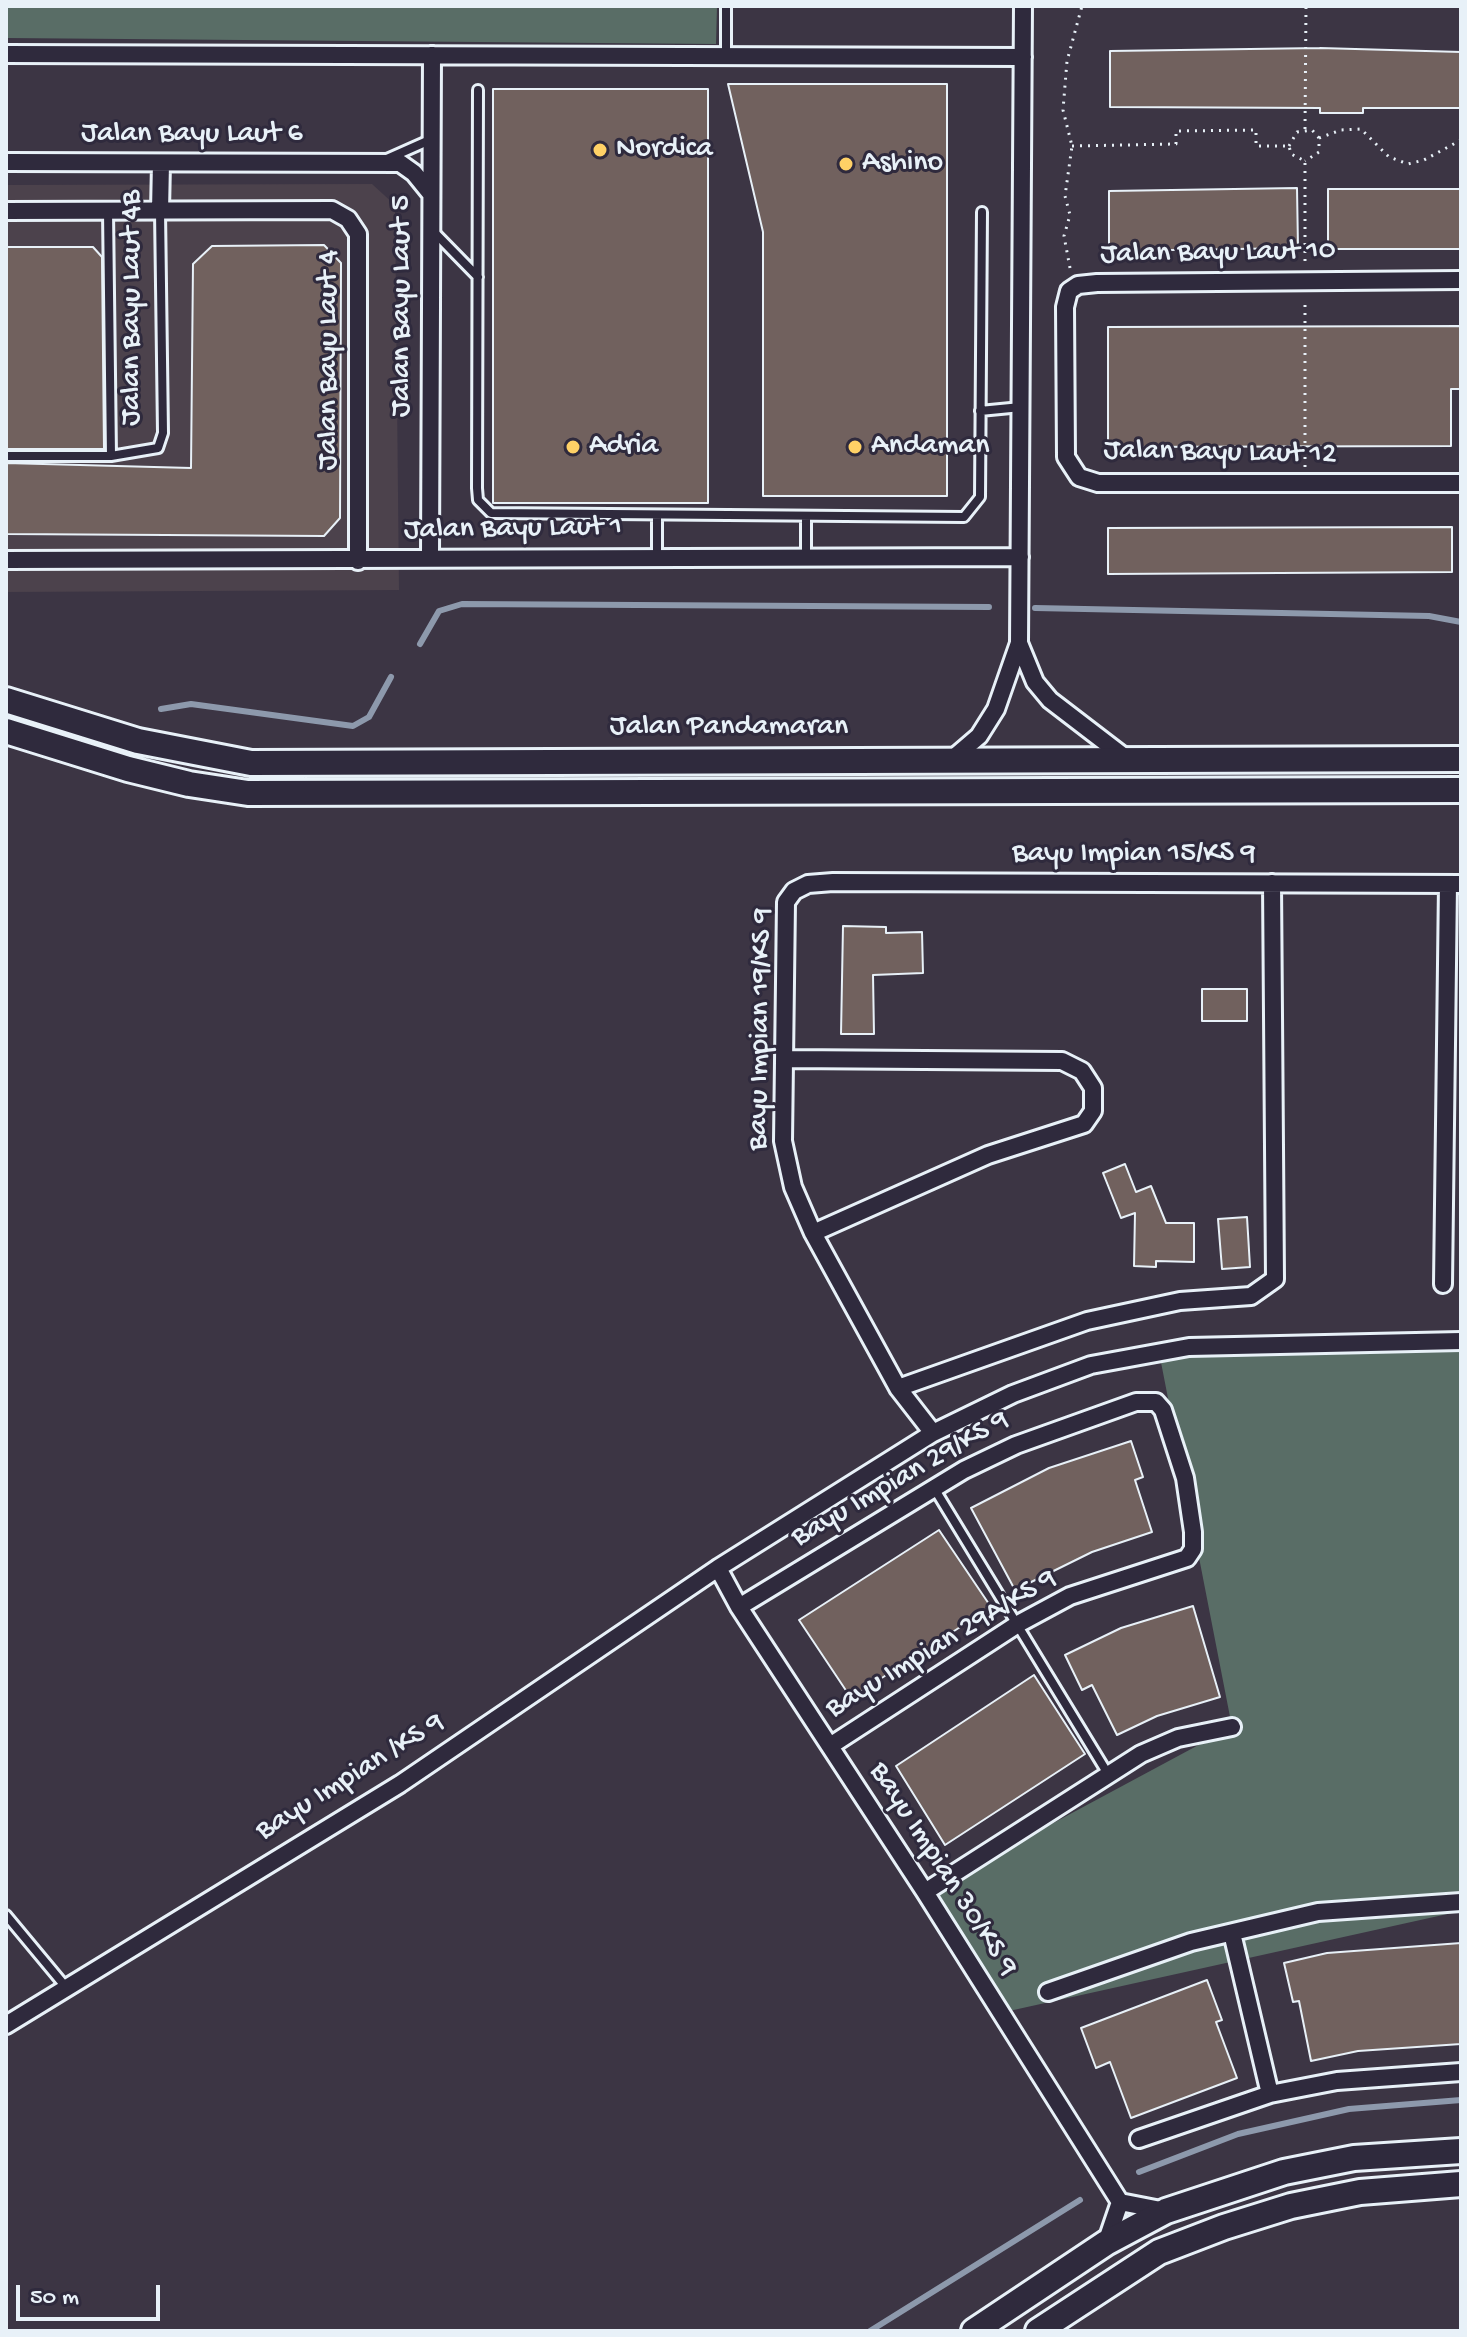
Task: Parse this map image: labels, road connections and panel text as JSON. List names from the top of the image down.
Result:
{
  "streets": {
    "main road": ["Jalan Pandamaran"],
    "street": [
      "Jalan Bayu Laut 6",
      "Jalan Bayu Laut 10",
      "Jalan Bayu Laut 5",
      "Jalan Bayu Laut 4B",
      "Jalan Bayu Laut 4",
      "Jalan Bayu Laut 12",
      "Jalan Bayu Laut 1",
      "Bayu Impian 15/KS 9",
      "Bayu Impian 19/KS 9",
      "Bayu Impian 29/KS 9",
      "Bayu Impian 29A/KS 9",
      "Bayu Impian /KS 9",
      "Bayu Impian 30/KS 9"
    ]
  },
  "crossings": [
    ["Jalan Bayu Laut 6", "Jalan Bayu Laut 5"],
    ["Jalan Bayu Laut 6", "Jalan Bayu Laut 4B"],
    ["Jalan Bayu Laut 10", "Jalan Bayu Laut 12"],
    ["Jalan Bayu Laut 5", "Jalan Bayu Laut 1"],
    ["Jalan Bayu Laut 4B", "Jalan Bayu Laut 4"],
    ["Jalan Bayu Laut 4", "Jalan Bayu Laut 1"],
    ["Bayu Impian 15/KS 9", "Bayu Impian 19/KS 9"],
    ["Bayu Impian 19/KS 9", "Bayu Impian /KS 9"],
    ["Bayu Impian 29/KS 9", "Bayu Impian 29A/KS 9"],
    ["Bayu Impian 29/KS 9", "Bayu Impian 30/KS 9"],
    ["Bayu Impian 29A/KS 9", "Bayu Impian 30/KS 9"],
    ["Bayu Impian /KS 9", "Bayu Impian 30/KS 9"]
  ],
  "places": [
    "Nordica",
    "Ashino",
    "Adria",
    "Andaman"
  ],
  "scale_bar": "50 m"
}
